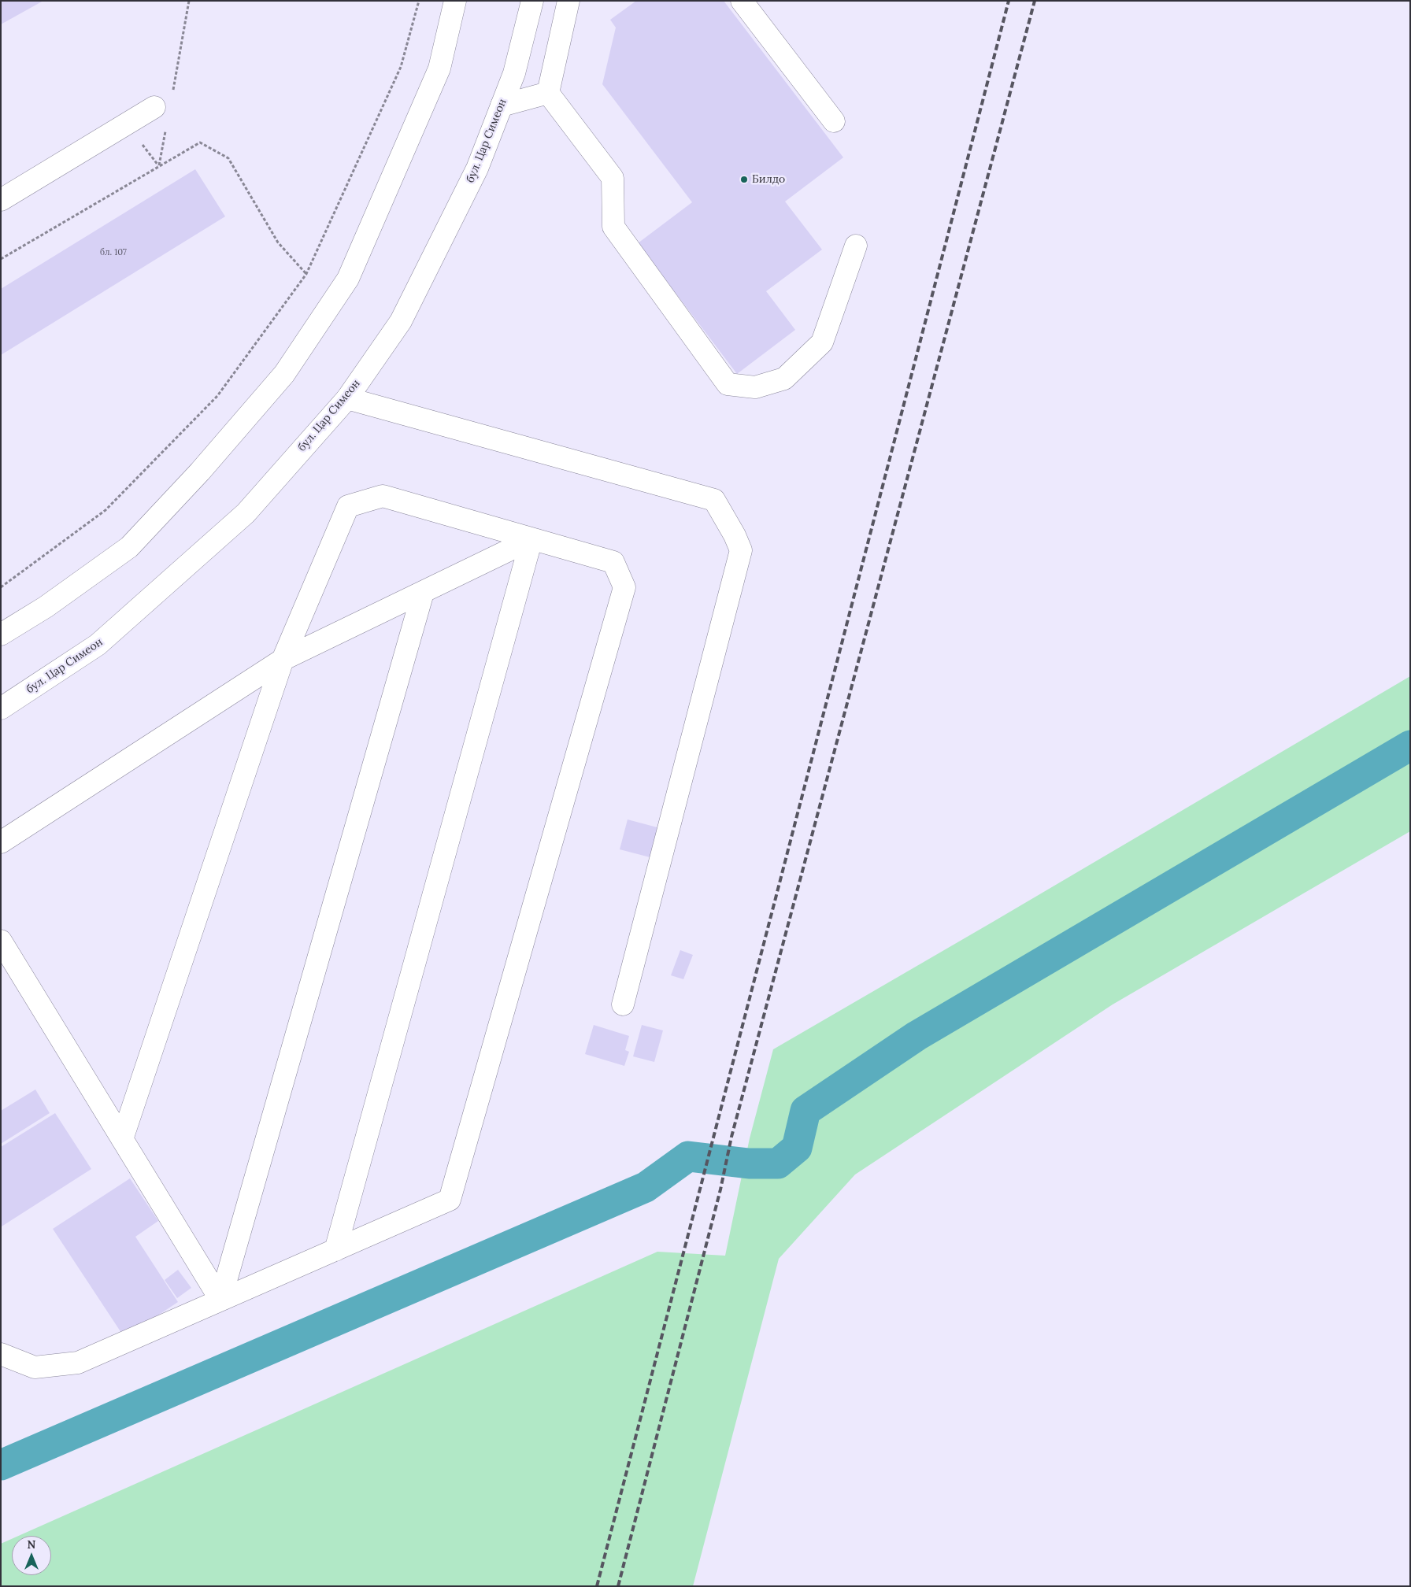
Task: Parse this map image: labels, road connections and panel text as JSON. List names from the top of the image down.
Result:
{
  "streets": {
    "main road": ["бул. Цар Симеон"]
  },
  "places": ["Билдо"],
  "house_numbers": ["бл. 107"],
  "north": "top"
}
